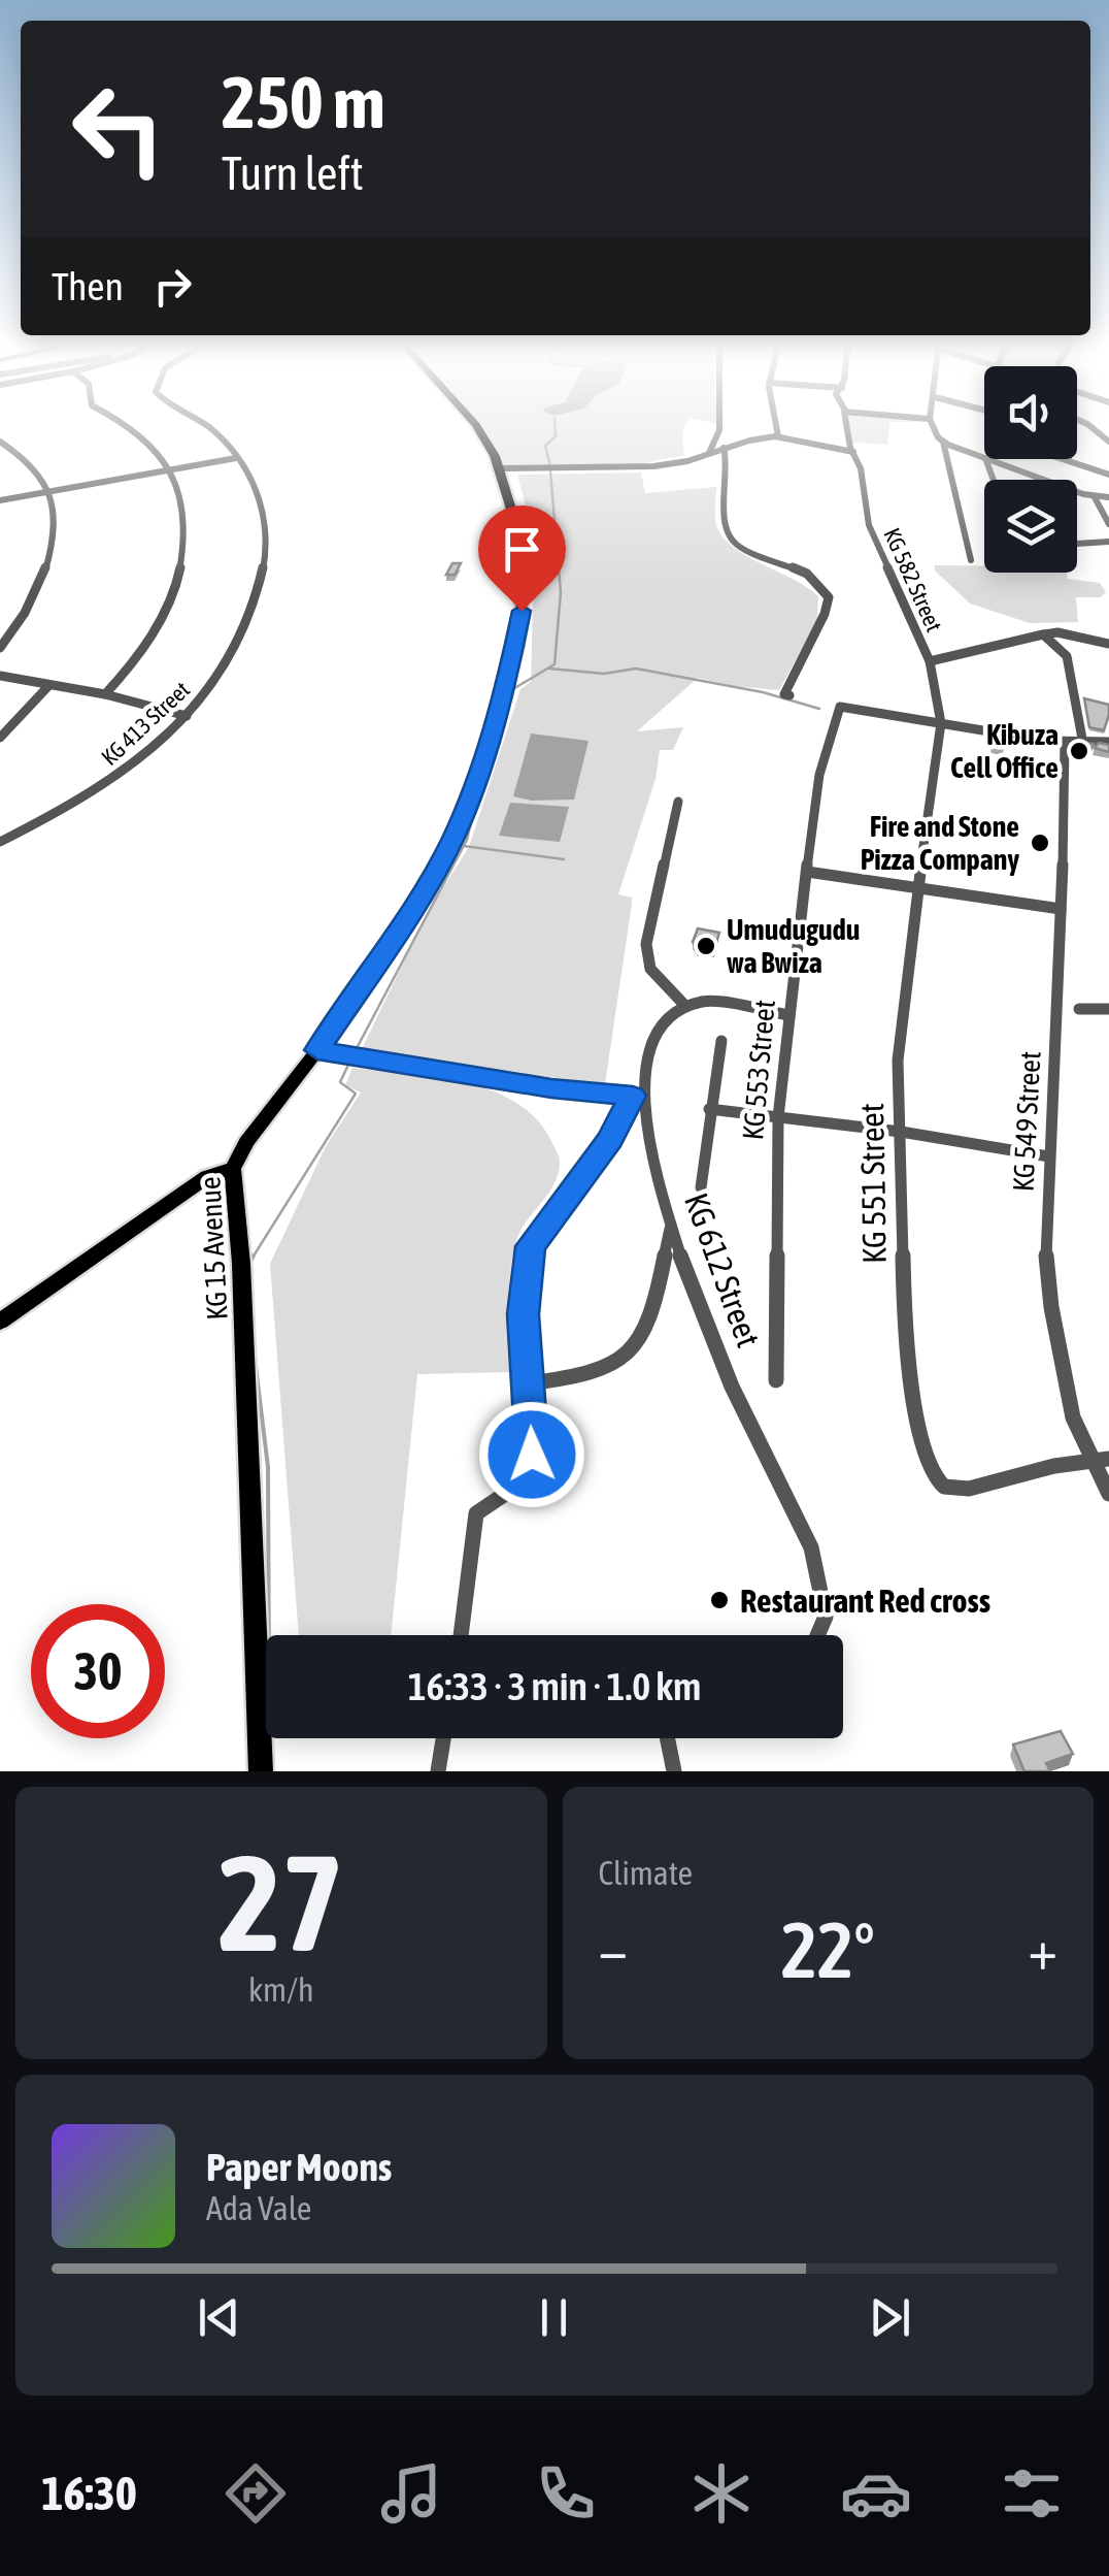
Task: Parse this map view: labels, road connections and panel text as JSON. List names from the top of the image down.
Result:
{
  "streets": {
    "main road": ["KG 15 Avenue"],
    "street": [
      "KG 582 Street",
      "KG 413 Street",
      "KG 553 Street",
      "KG 549 Street",
      "KG 551 Street",
      "KG 612 Street"
    ]
  },
  "crossings": [
    ["KG 582 Street", "KG 553 Street"],
    ["KG 582 Street", "KG 551 Street"],
    ["KG 553 Street", "KG 551 Street"],
    ["KG 549 Street", "KG 551 Street"]
  ],
  "places": [
    "Kibuza Cell Office",
    "Fire and Stone Pizza Company",
    "Umudugudu wa Bwiza",
    "Restaurant Red cross"
  ],
  "page": {
    "turn": ["250 m", "Turn left"],
    "then": "Then",
    "limit": "30",
    "trip": "16:33 · 3 min · 1.0 km",
    "tile": [
      ["27", "km/h"],
      "Climate"
    ],
    "heat": ["−", "22°", "+"],
    "song": ["Paper Moons", "Ada Vale"],
    "tabs": "16:30"
  }
}
